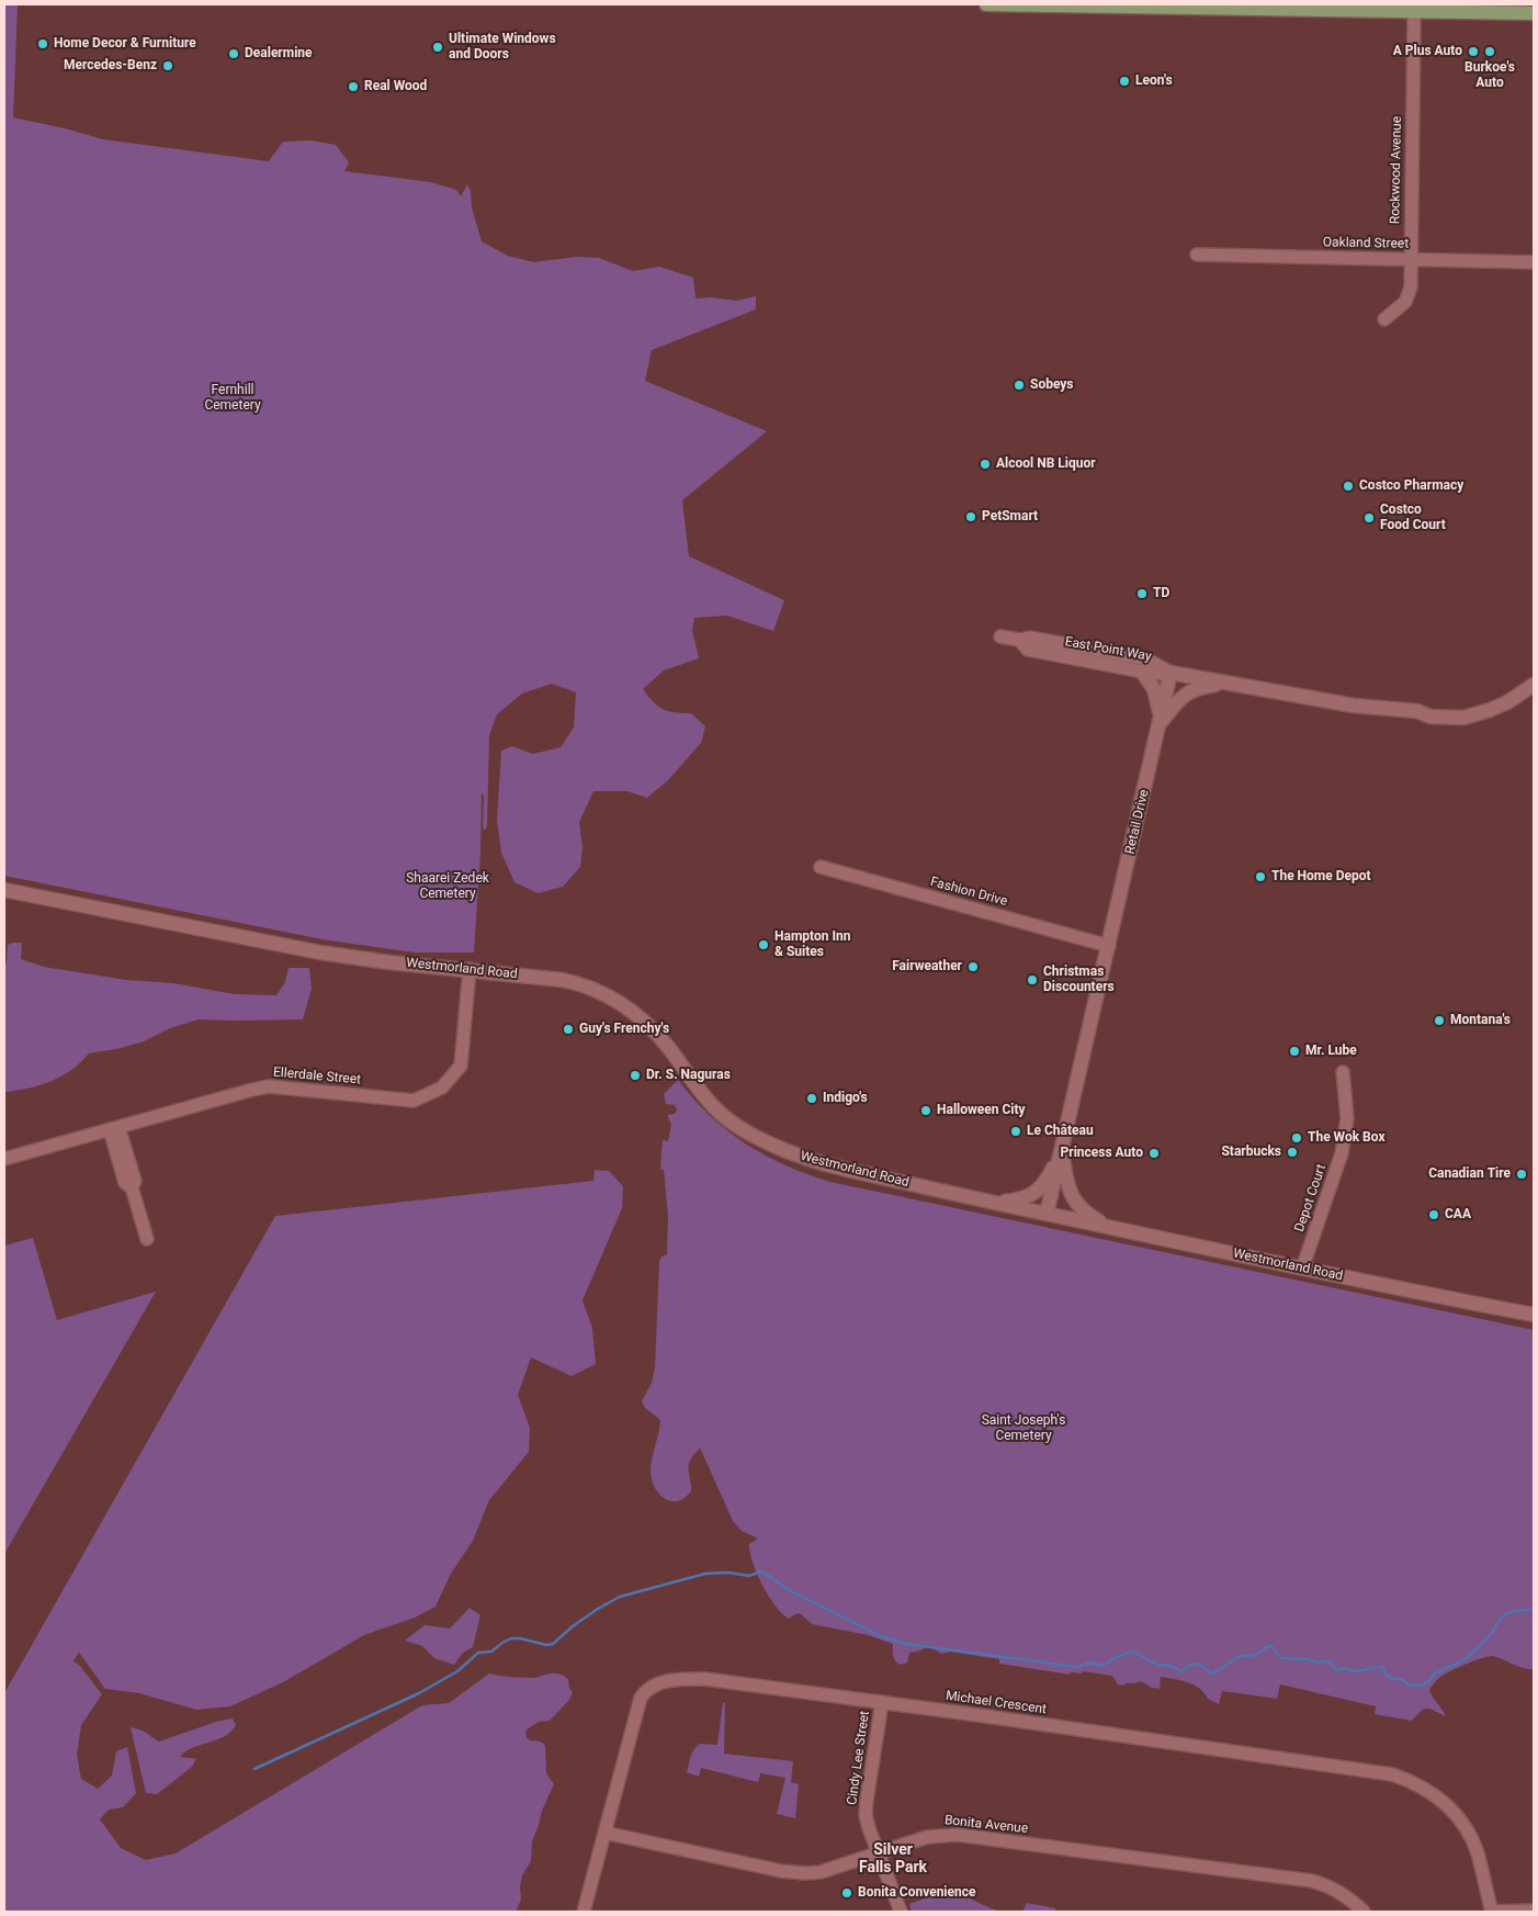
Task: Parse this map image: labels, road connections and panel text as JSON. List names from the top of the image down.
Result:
{
  "streets": {
    "street": [
      "Rockwood Avenue",
      "Oakland Street",
      "East Point Way",
      "Retail Drive",
      "Fashion Drive",
      "Westmorland Road",
      "Ellerdale Street",
      "Depot Court",
      "Michael Crescent",
      "Cindy Lee Street",
      "Bonita Avenue"
    ]
  },
  "crossings": [
    ["Rockwood Avenue", "Oakland Street"],
    ["East Point Way", "Retail Drive"],
    ["Retail Drive", "Fashion Drive"],
    ["Retail Drive", "Westmorland Road"],
    ["Westmorland Road", "Ellerdale Street"],
    ["Westmorland Road", "Depot Court"],
    ["Michael Crescent", "Cindy Lee Street"],
    ["Michael Crescent", "Bonita Avenue"],
    ["Cindy Lee Street", "Bonita Avenue"]
  ],
  "districts": ["Silver Falls Park"],
  "parks": ["Fernhill Cemetery", "Shaarei Zedek Cemetery", "Saint Joseph's Cemetery"],
  "places": [
    "Home Decor & Furniture",
    "Ultimate Windows and Doors",
    "A Plus Auto",
    "Burkoe's Auto",
    "Dealermine",
    "Mercedes-Benz",
    "Leon's",
    "Real Wood",
    "Sobeys",
    "Alcool NB Liquor",
    "Costco Pharmacy",
    "PetSmart",
    "Costco Food Court",
    "TD",
    "The Home Depot",
    "Hampton Inn & Suites",
    "Fairweather",
    "Christmas Discounters",
    "Montana's",
    "Guy's Frenchy's",
    "Mr. Lube",
    "Dr. S. Naguras",
    "Indigo's",
    "Halloween City",
    "Le Château",
    "The Wok Box",
    "Starbucks",
    "Princess Auto",
    "Canadian Tire",
    "CAA",
    "Bonita Convenience"
  ]
}
